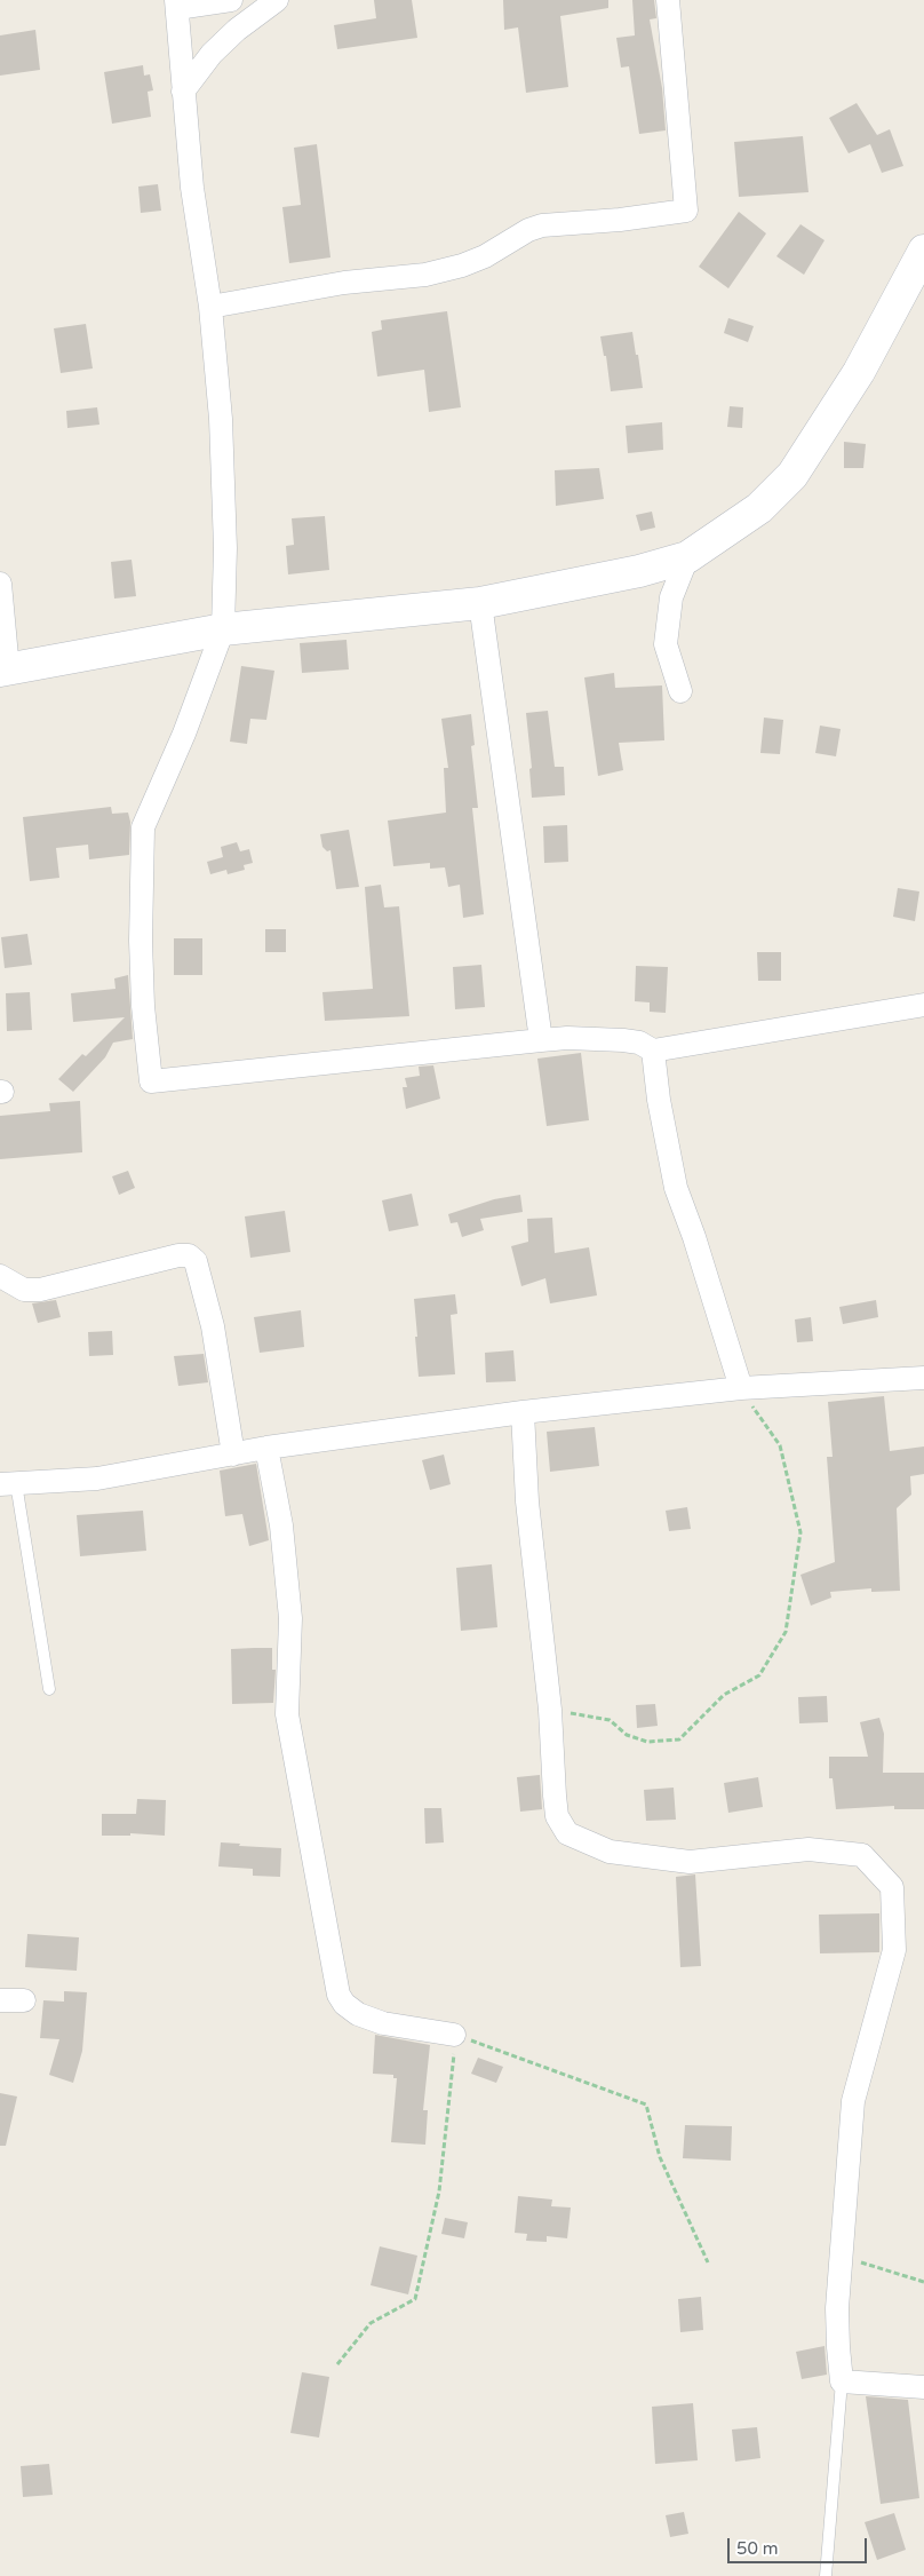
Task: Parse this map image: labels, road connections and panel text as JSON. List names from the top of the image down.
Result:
{
  "scale_bar": "50 m"
}
